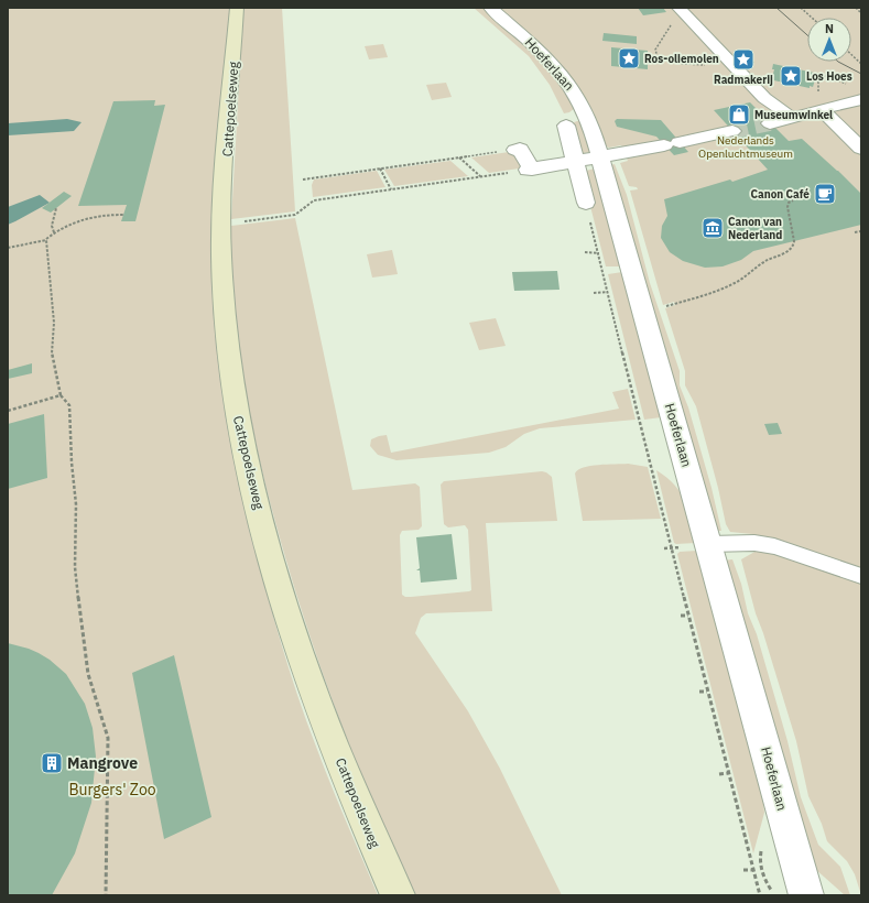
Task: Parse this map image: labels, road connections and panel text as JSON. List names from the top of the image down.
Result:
{
  "streets": {
    "street": ["Hoeferlaan", "Cattepoelseweg"]
  },
  "parks": ["Nederlands Openluchtmuseum", "Burgers' Zoo"],
  "places": {
    "place": ["Ros-oliemolen", "Radmakerij", "Los Hoes"],
    "shop": ["Museumwinkel"],
    "cafe": ["Canon Café"],
    "museum": ["Canon van Nederland"],
    "building": ["Mangrove"]
  },
  "north": "top"
}
